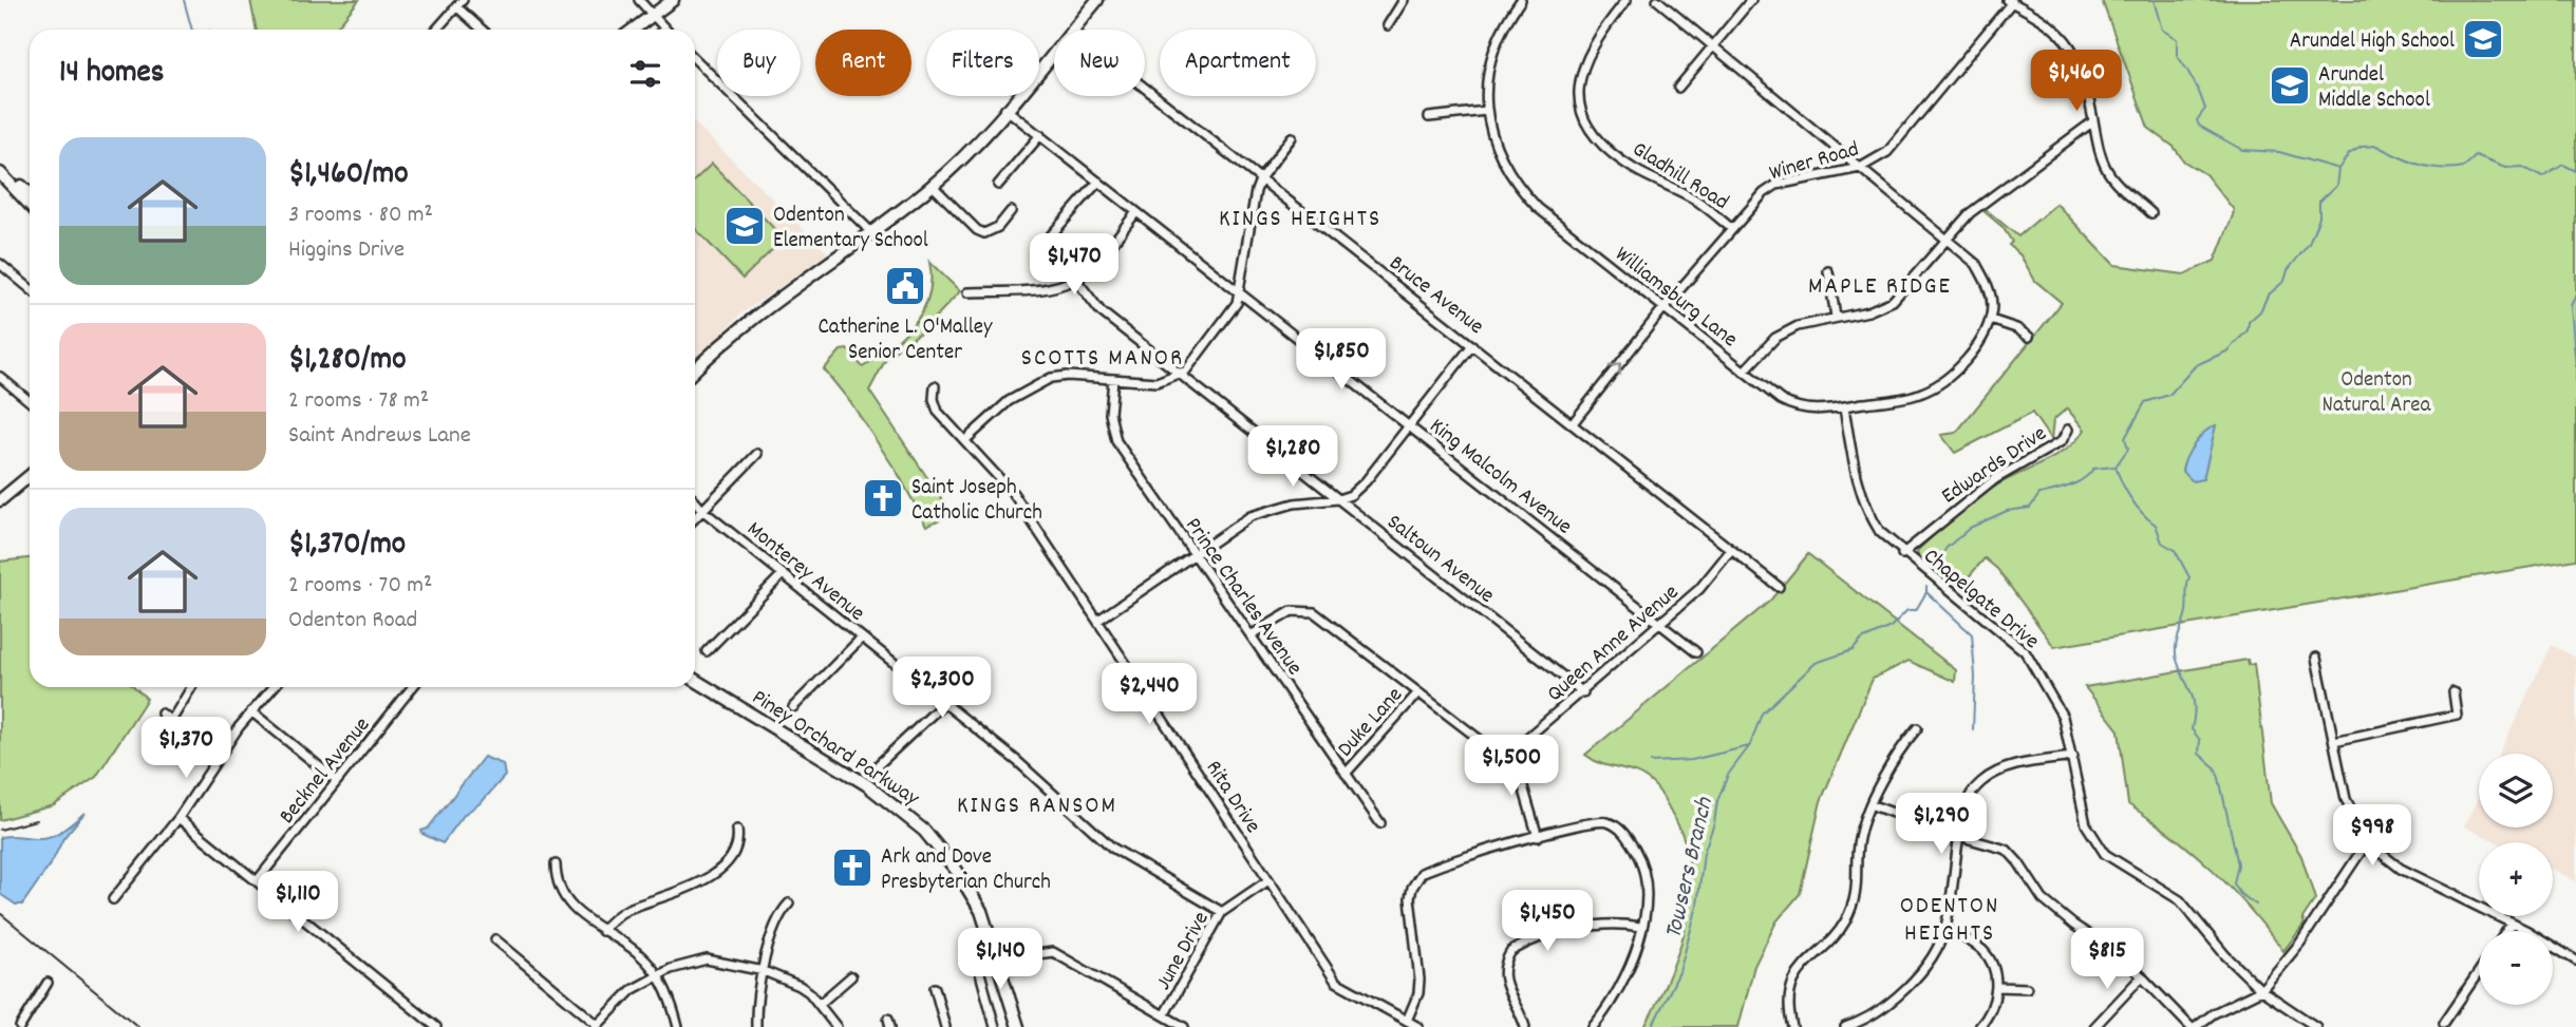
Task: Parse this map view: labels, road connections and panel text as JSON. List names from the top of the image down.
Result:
{
  "streets": {
    "main road": ["Piney Orchard Parkway"],
    "street": [
      "Winer Road",
      "Gladhill Road",
      "Bruce Avenue",
      "Williamsburg Lane",
      "Edwards Drive",
      "King Malcolm Avenue",
      "Saltoun Avenue",
      "Monterey Avenue",
      "Prince Charles Avenue",
      "Chapelgate Drive",
      "Queen Anne Avenue",
      "Duke Lane",
      "Becknel Avenue",
      "Rita Drive",
      "June Drive"
    ]
  },
  "crossings": [
    ["Winer Road", "Gladhill Road"],
    ["Winer Road", "Bruce Avenue"],
    ["Winer Road", "Williamsburg Lane"],
    ["Bruce Avenue", "Queen Anne Avenue"],
    ["Williamsburg Lane", "Chapelgate Drive"],
    ["Edwards Drive", "Chapelgate Drive"],
    ["King Malcolm Avenue", "Queen Anne Avenue"],
    ["Saltoun Avenue", "Queen Anne Avenue"],
    ["Monterey Avenue", "June Drive"],
    ["Prince Charles Avenue", "Duke Lane"],
    ["Rita Drive", "June Drive"]
  ],
  "districts": [
    "KINGS HEIGHTS",
    "MAPLE RIDGE",
    "SCOTTS MANOR",
    "KINGS RANSOM",
    "ODENTON HEIGHTS"
  ],
  "water": ["Towsers Branch"],
  "parks": ["Odenton Natural Area"],
  "places": {
    "school or university": ["Arundel High School", "Arundel Middle School", "Odenton Elementary School"],
    "public building": ["Catherine L. O'Malley Senior Center"],
    "church": ["Saint Joseph Catholic Church", "Ark and Dove Presbyterian Church"]
  },
  "page": {
    "chip": [
      "Buy",
      "Rent",
      "Filters",
      "New",
      "Apartment"
    ],
    "heading": "14 homes",
    "price": [
      "$1,460",
      "$1,470",
      "$1,850",
      "$1,280",
      "$2,300",
      "$2,440",
      "$1,370",
      "$1,500",
      "$1,290",
      "$998",
      "$1,110",
      "$1,450",
      "$1,140",
      "$815"
    ],
    "list": [
      {
        "name": "$1,460/mo",
        "note": "3 rooms · 80 m² · Higgins Drive"
      },
      {
        "name": "$1,280/mo",
        "note": "2 rooms · 78 m² · Saint Andrews Lane"
      },
      {
        "name": "$1,370/mo",
        "note": "2 rooms · 70 m² · Odenton Road"
      }
    ],
    "map_buttons": ["+", "−"]
  }
}
